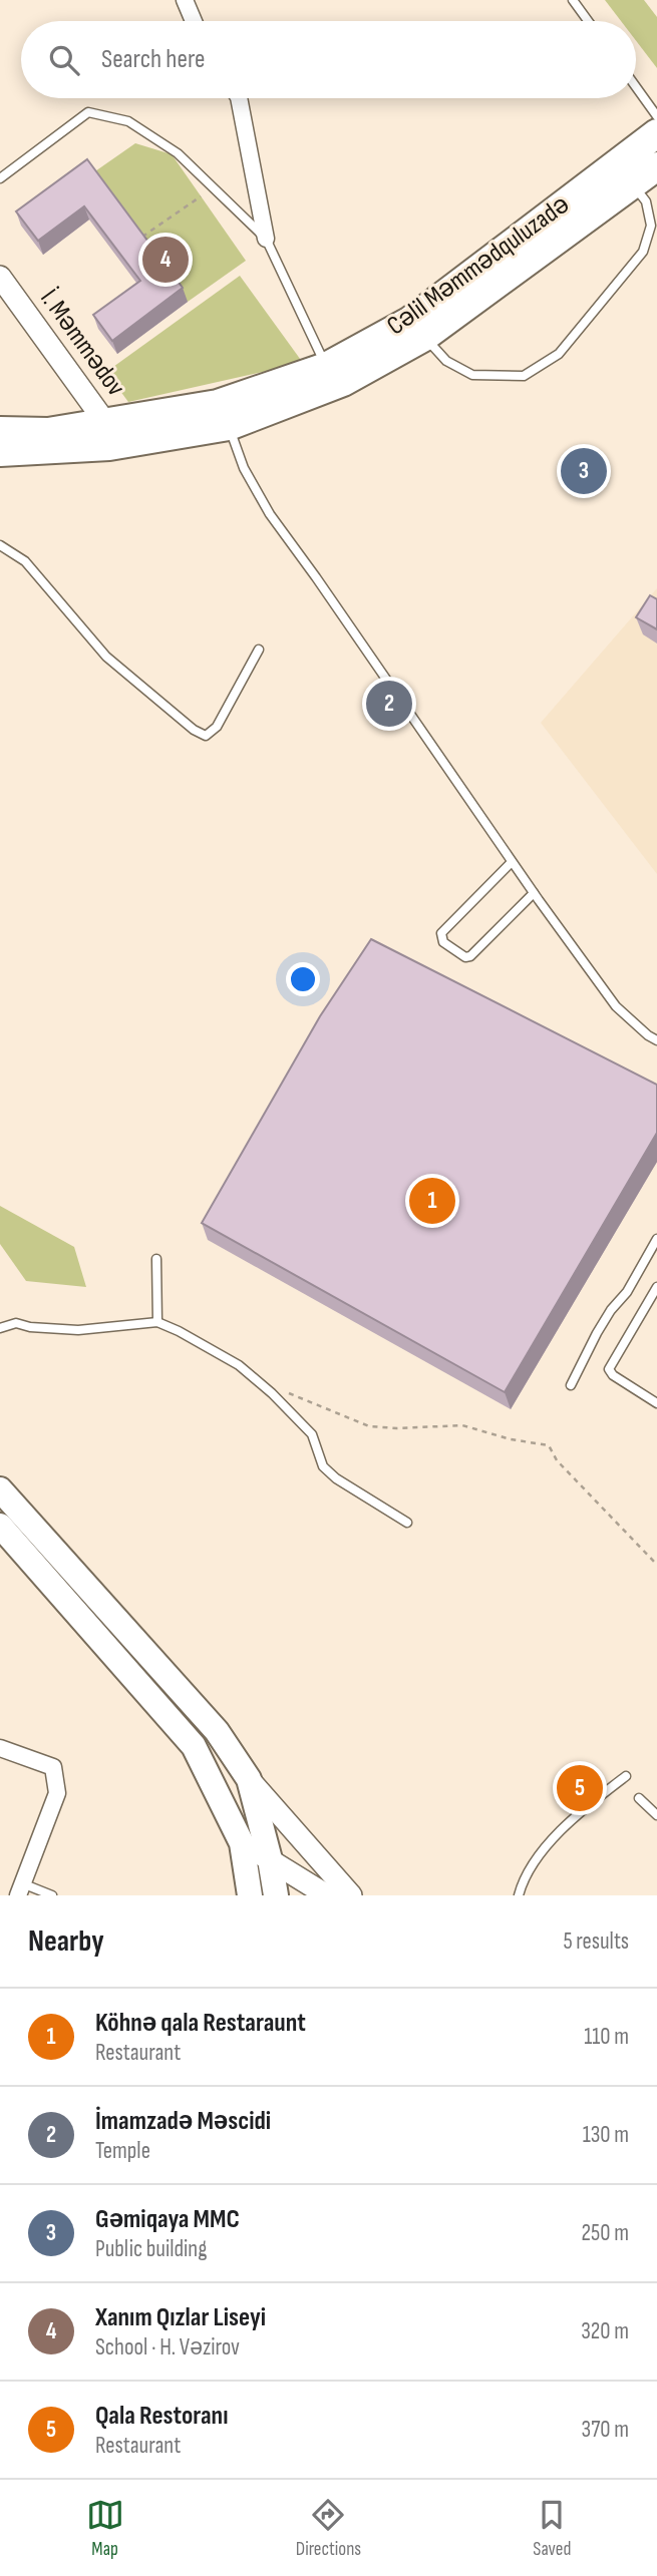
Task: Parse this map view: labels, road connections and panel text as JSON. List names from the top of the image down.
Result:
{
  "streets": {
    "highway": ["Cəlil Məmmədquluzadə"],
    "main road": ["İ. Məmmədov"]
  },
  "crossings": [
    ["Cəlil Məmmədquluzadə", "İ. Məmmədov"]
  ],
  "page": {
    "search": "Search here",
    "pins": [
      "4",
      "3",
      "2",
      "1",
      "5"
    ],
    "heading": ["Nearby", "5 results"],
    "list": [
      {
        "mark": "1",
        "name": "Köhnə qala Restaraunt",
        "note": "Restaurant",
        "value": "110 m"
      },
      {
        "mark": "2",
        "name": "İmamzadə Məscidi",
        "note": "Temple",
        "value": "130 m"
      },
      {
        "mark": "3",
        "name": "Gəmiqaya MMC",
        "note": "Public building",
        "value": "250 m"
      },
      {
        "mark": "4",
        "name": "Xanım Qızlar Liseyi",
        "note": "School · H. Vəzirov",
        "value": "320 m"
      },
      {
        "mark": "5",
        "name": "Qala Restoranı",
        "note": "Restaurant",
        "value": "370 m"
      }
    ],
    "nav": ["Map", "Directions", "Saved"]
  }
}
